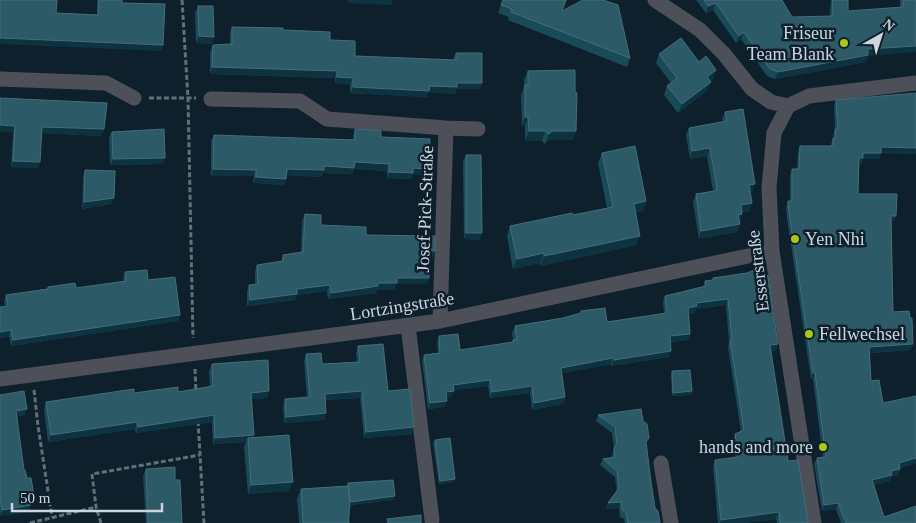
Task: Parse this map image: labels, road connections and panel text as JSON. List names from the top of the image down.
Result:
{
  "streets": {
    "street": ["Josef-Pick-Straße", "Esserstraße", "Lortzingstraße"]
  },
  "crossings": [
    ["Josef-Pick-Straße", "Lortzingstraße"],
    ["Esserstraße", "Lortzingstraße"]
  ],
  "places": [
    "Friseur Team Blank",
    "Yen Nhi",
    "Fellwechsel",
    "hands and more"
  ],
  "scale_bar": "50 m",
  "north": "top right"
}
